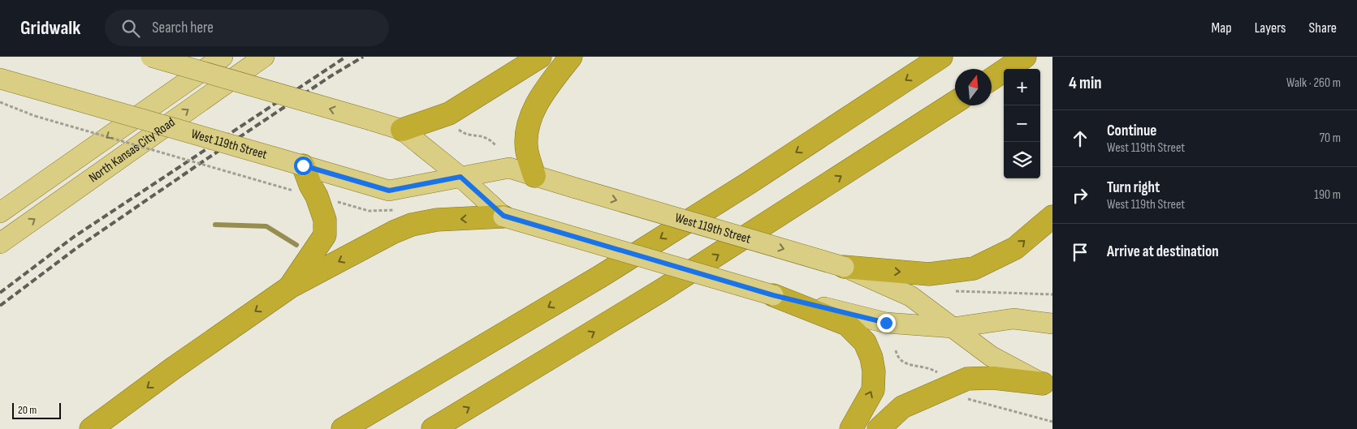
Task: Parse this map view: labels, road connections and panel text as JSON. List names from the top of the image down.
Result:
{
  "streets": {
    "main road": ["West 119th Street", "North Kansas City Road"]
  },
  "scale_bar": "20 m",
  "north": "top",
  "page": {
    "header": "Gridwalk",
    "search": "Search here",
    "nav": ["Map", "Layers", "Share"],
    "heading": ["4 min", "Walk · 260 m"],
    "map_buttons": ["+", "−"],
    "list": [
      ["Continue", "West 119th Street", "70 m"],
      ["Turn right", "West 119th Street", "190 m"],
      "Arrive at destination"
    ],
    "scale": "20 m"
  }
}
